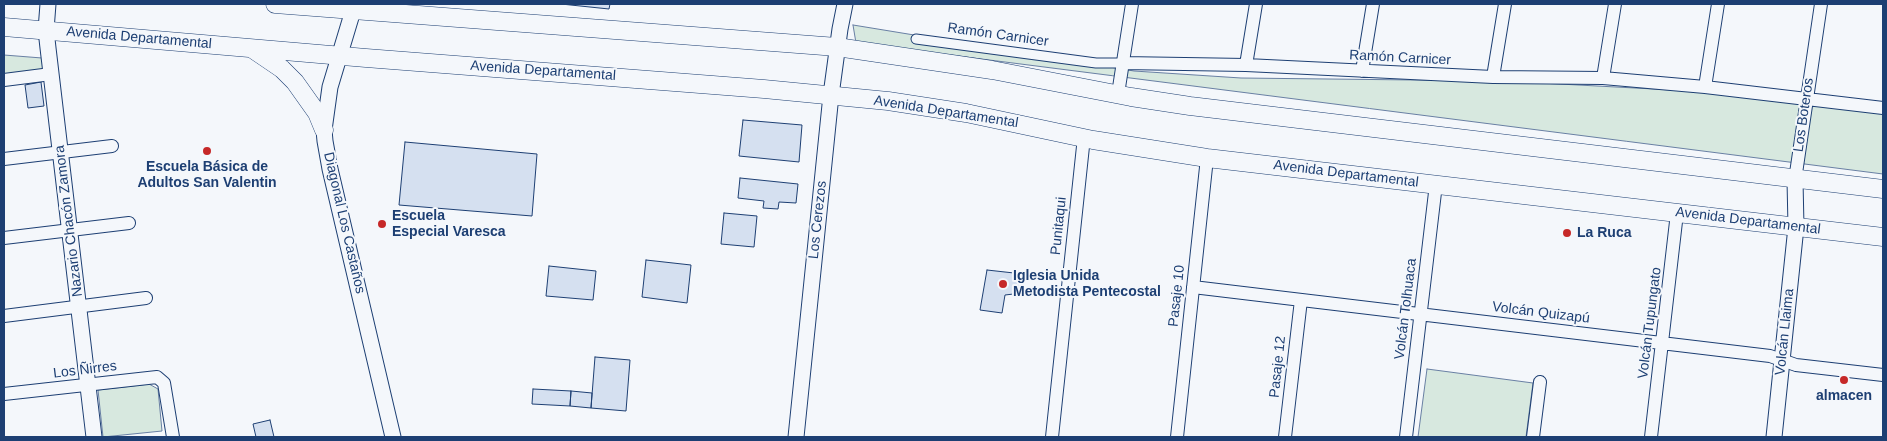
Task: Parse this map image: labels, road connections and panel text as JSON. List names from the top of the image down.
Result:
{
  "streets": {
    "main road": ["Avenida Departamental"],
    "street": [
      "Ramón Carnicer",
      "Los Boteros",
      "Los Cerezos",
      "Nazario Chacón Zamora",
      "Diagonal Los Castaños",
      "Punitaqui",
      "Pasaje 10",
      "Volcán Tolhuaca",
      "Volcán Quizapú",
      "Volcán Tupungato",
      "Volcán Llaima",
      "Pasaje 12",
      "Los Ñirres"
    ]
  },
  "crossings": [
    ["Ramón Carnicer", "Los Boteros"],
    ["Avenida Departamental", "Los Boteros"],
    ["Avenida Departamental", "Los Cerezos"],
    ["Avenida Departamental", "Nazario Chacón Zamora"],
    ["Avenida Departamental", "Diagonal Los Castaños"],
    ["Avenida Departamental", "Punitaqui"],
    ["Avenida Departamental", "Pasaje 10"],
    ["Avenida Departamental", "Volcán Tolhuaca"],
    ["Avenida Departamental", "Volcán Tupungato"],
    ["Avenida Departamental", "Volcán Llaima"],
    ["Los Boteros", "Volcán Llaima"],
    ["Nazario Chacón Zamora", "Los Ñirres"],
    ["Pasaje 10", "Volcán Quizapú"],
    ["Volcán Tolhuaca", "Volcán Quizapú"],
    ["Volcán Quizapú", "Volcán Tupungato"],
    ["Volcán Quizapú", "Volcán Llaima"],
    ["Volcán Quizapú", "Pasaje 12"]
  ],
  "places": [
    "Escuela Básica de Adultos San Valentin",
    "Escuela Especial Varesca",
    "La Ruca",
    "Iglesia Unida Metodista Pentecostal",
    "almacen"
  ]
}
